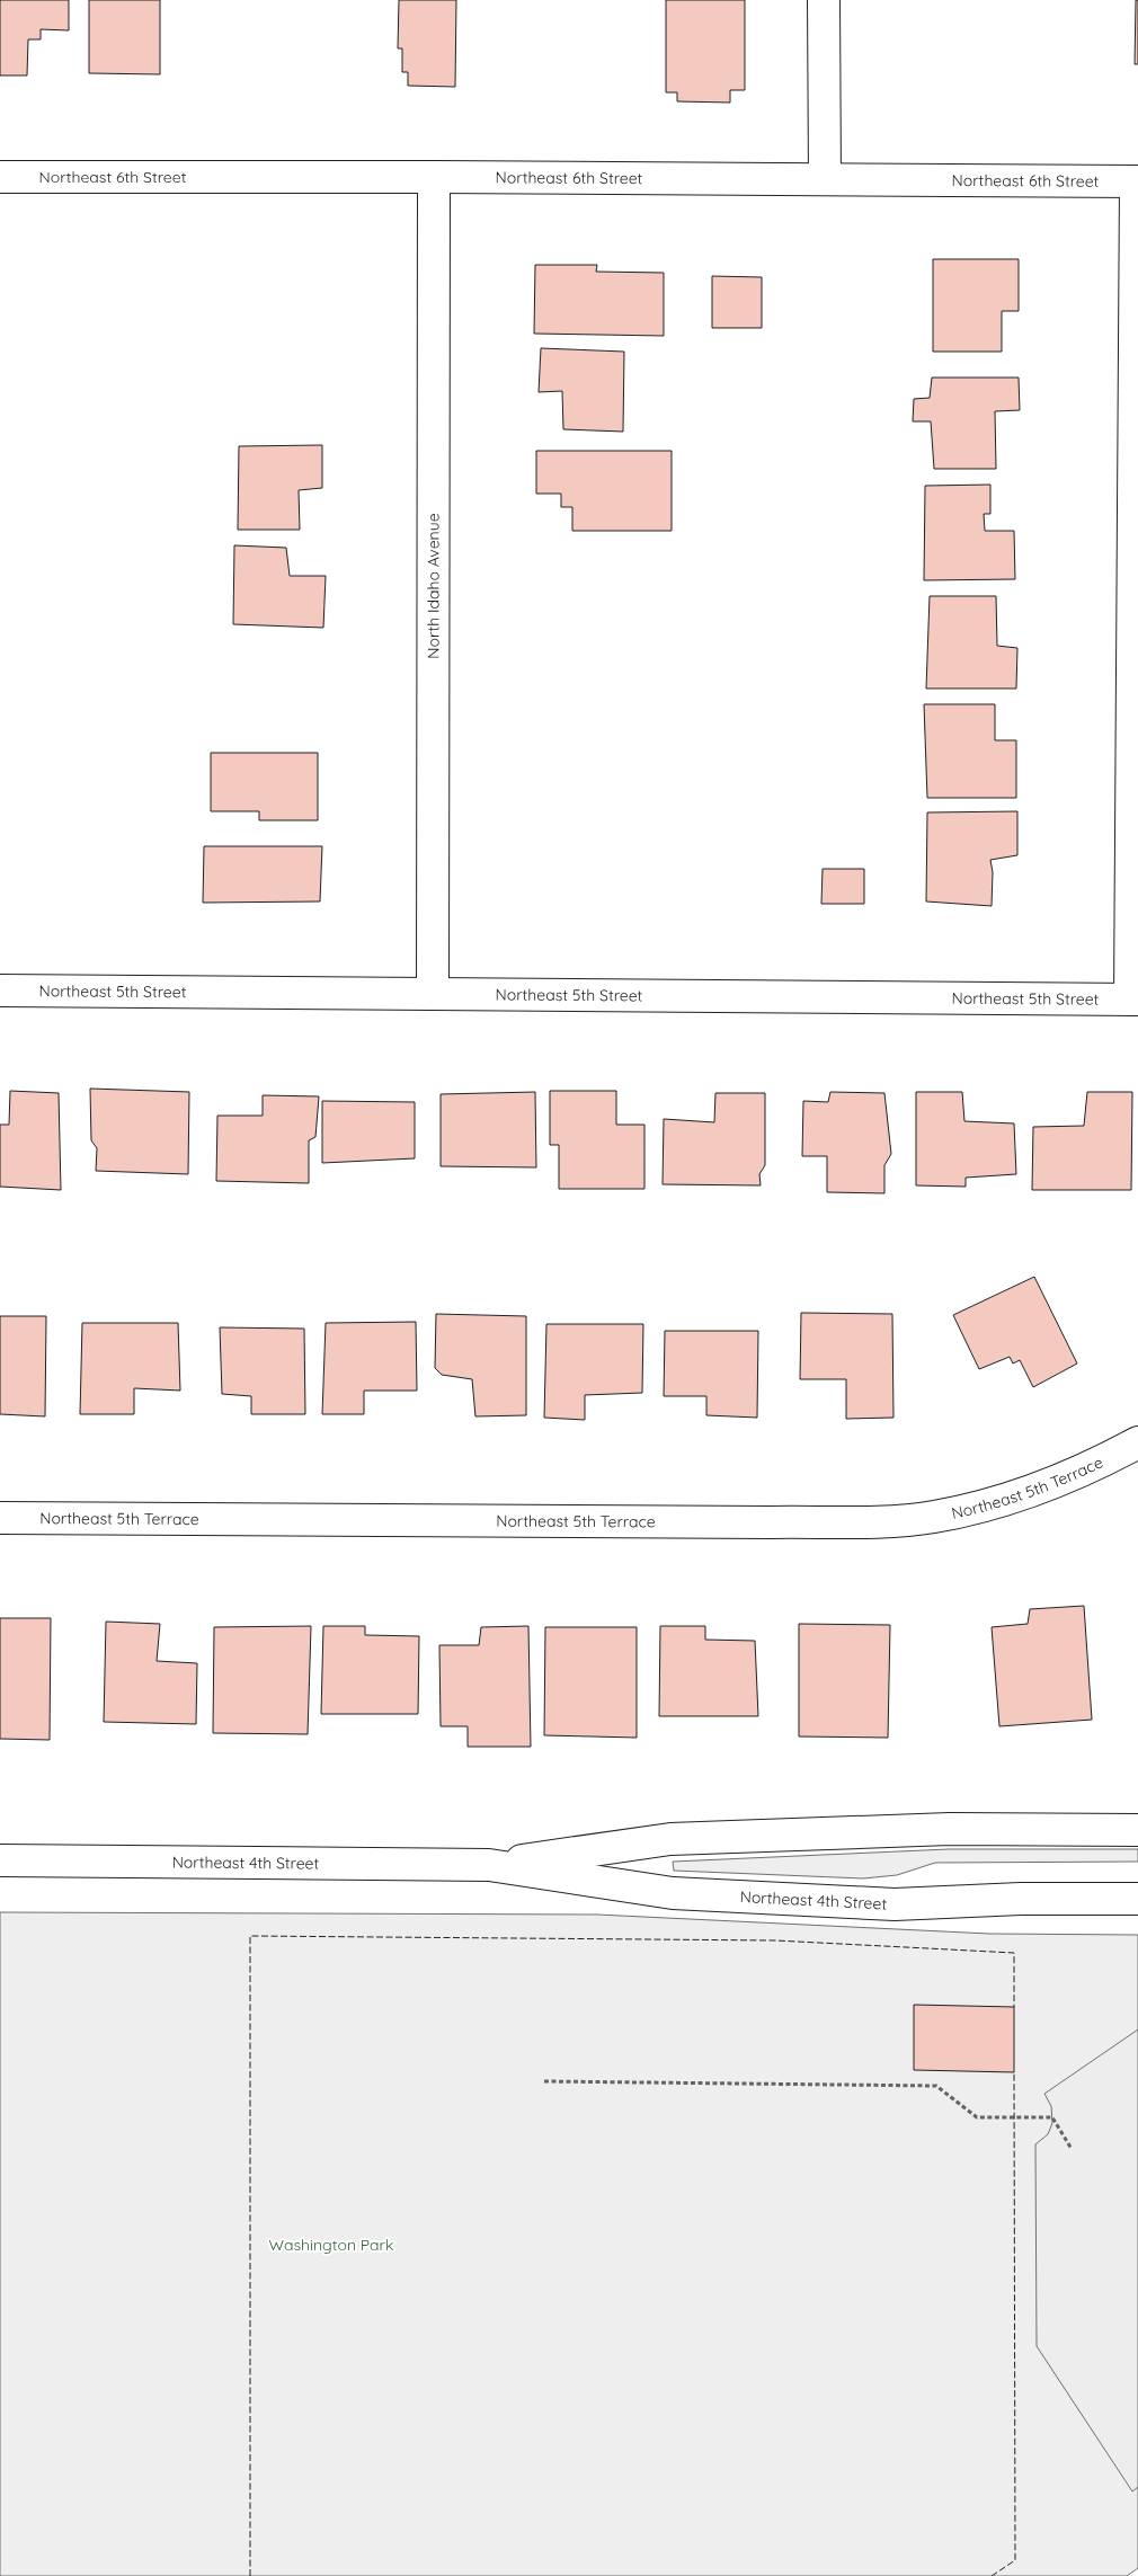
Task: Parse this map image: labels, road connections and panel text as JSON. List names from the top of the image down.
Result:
{
  "streets": {
    "street": [
      "Northeast 6th Street",
      "North Idaho Avenue",
      "Northeast 5th Street",
      "Northeast 5th Terrace",
      "Northeast 4th Street"
    ]
  },
  "crossings": [
    ["Northeast 6th Street", "North Idaho Avenue"],
    ["North Idaho Avenue", "Northeast 5th Street"]
  ],
  "parks": ["Washington Park"]
}
